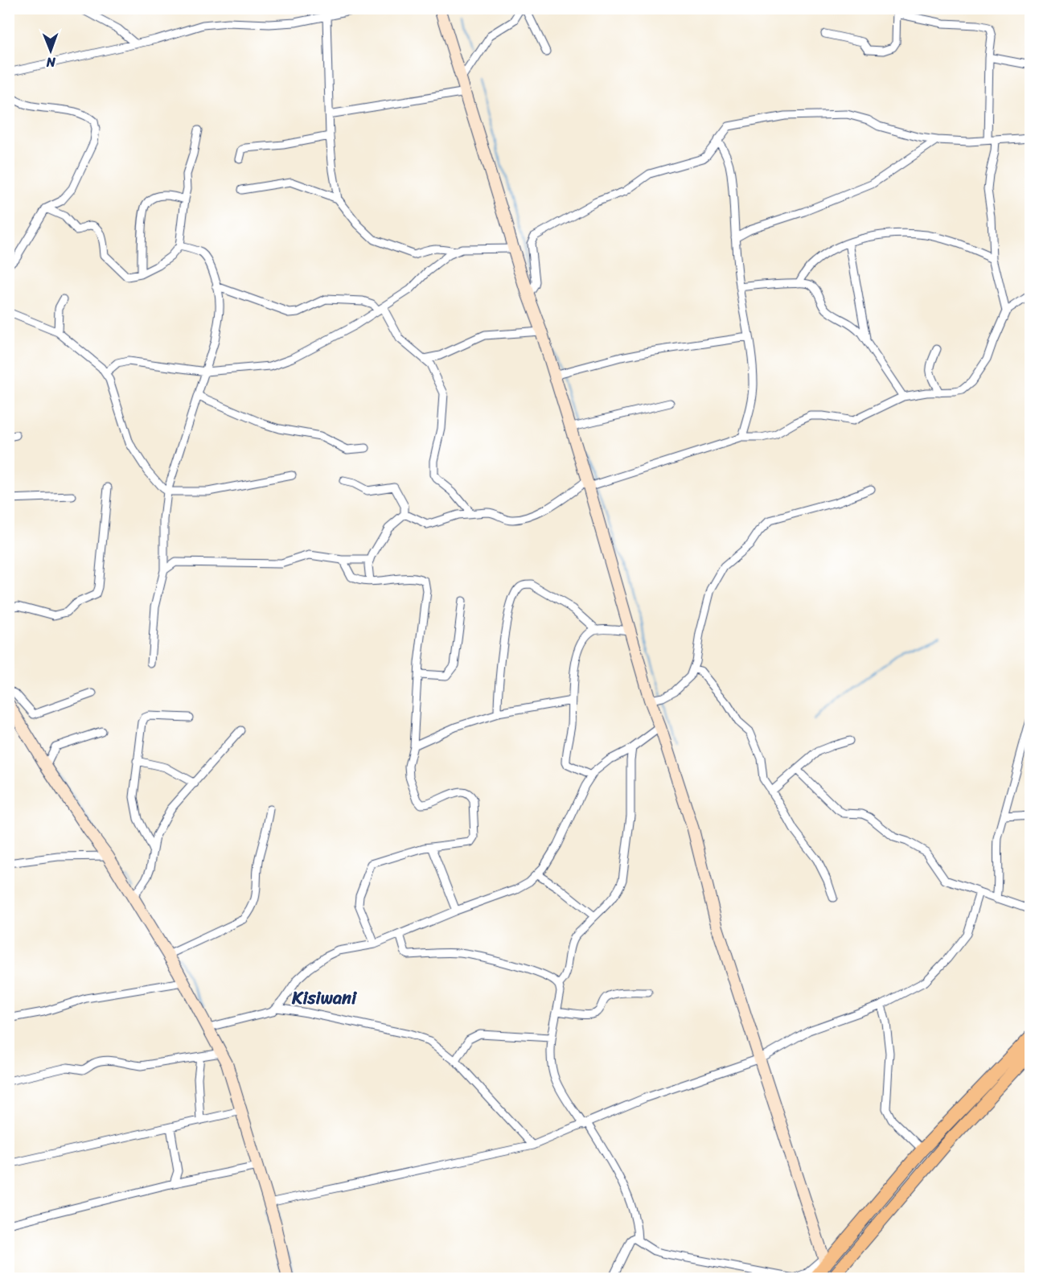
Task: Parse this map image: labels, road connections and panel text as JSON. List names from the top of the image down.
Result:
{
  "districts": ["Kisiwani"],
  "north": "bottom"
}
